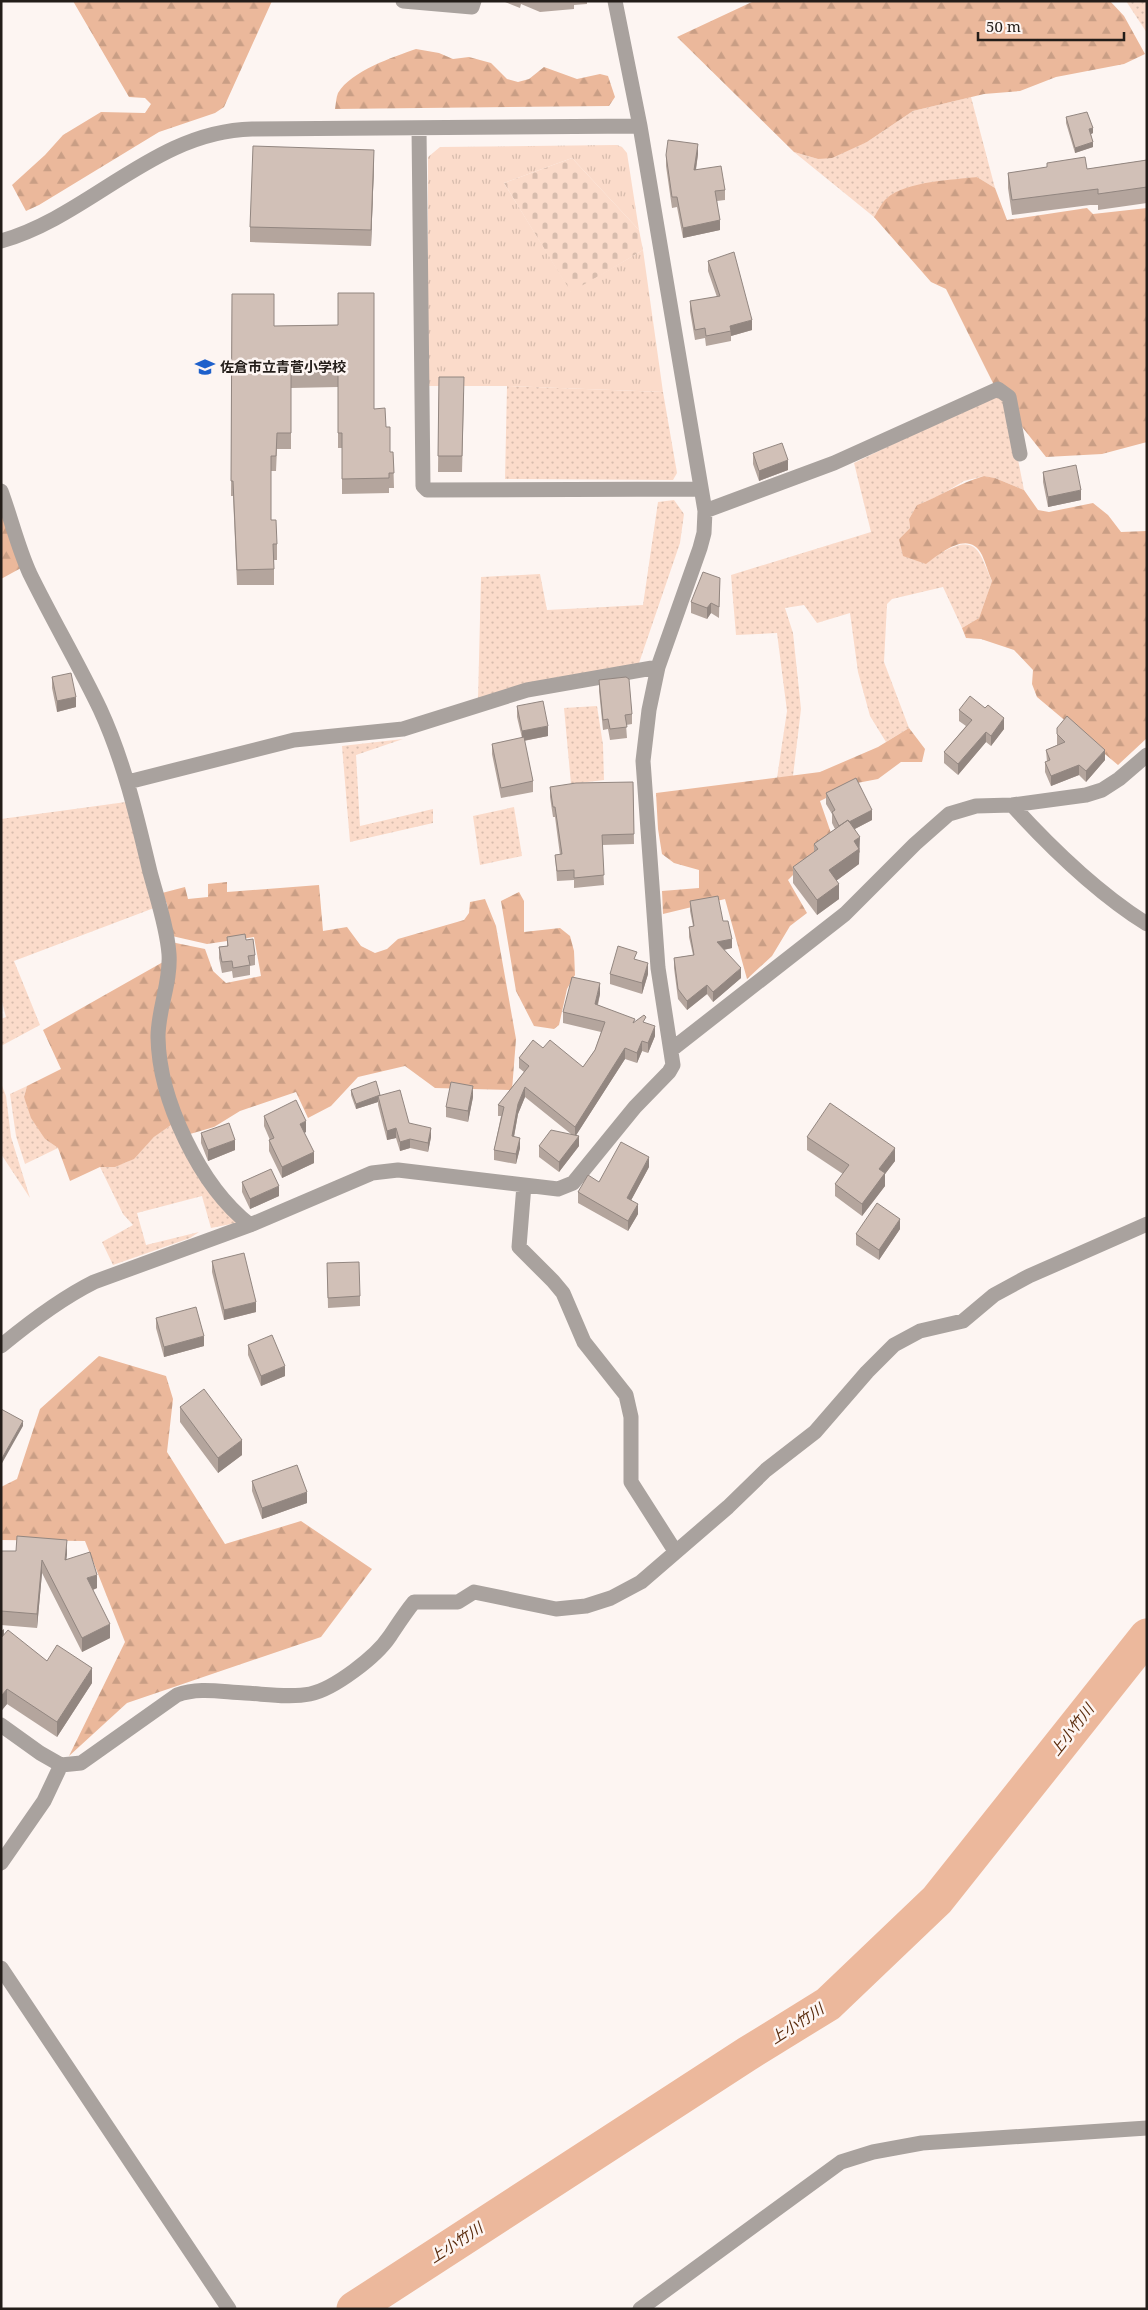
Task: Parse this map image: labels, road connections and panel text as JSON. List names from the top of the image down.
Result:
{
  "water": ["上小竹川"],
  "places": {
    "school or university": ["佐倉市立青菅小学校"]
  },
  "scale_bar": "50 m"
}
